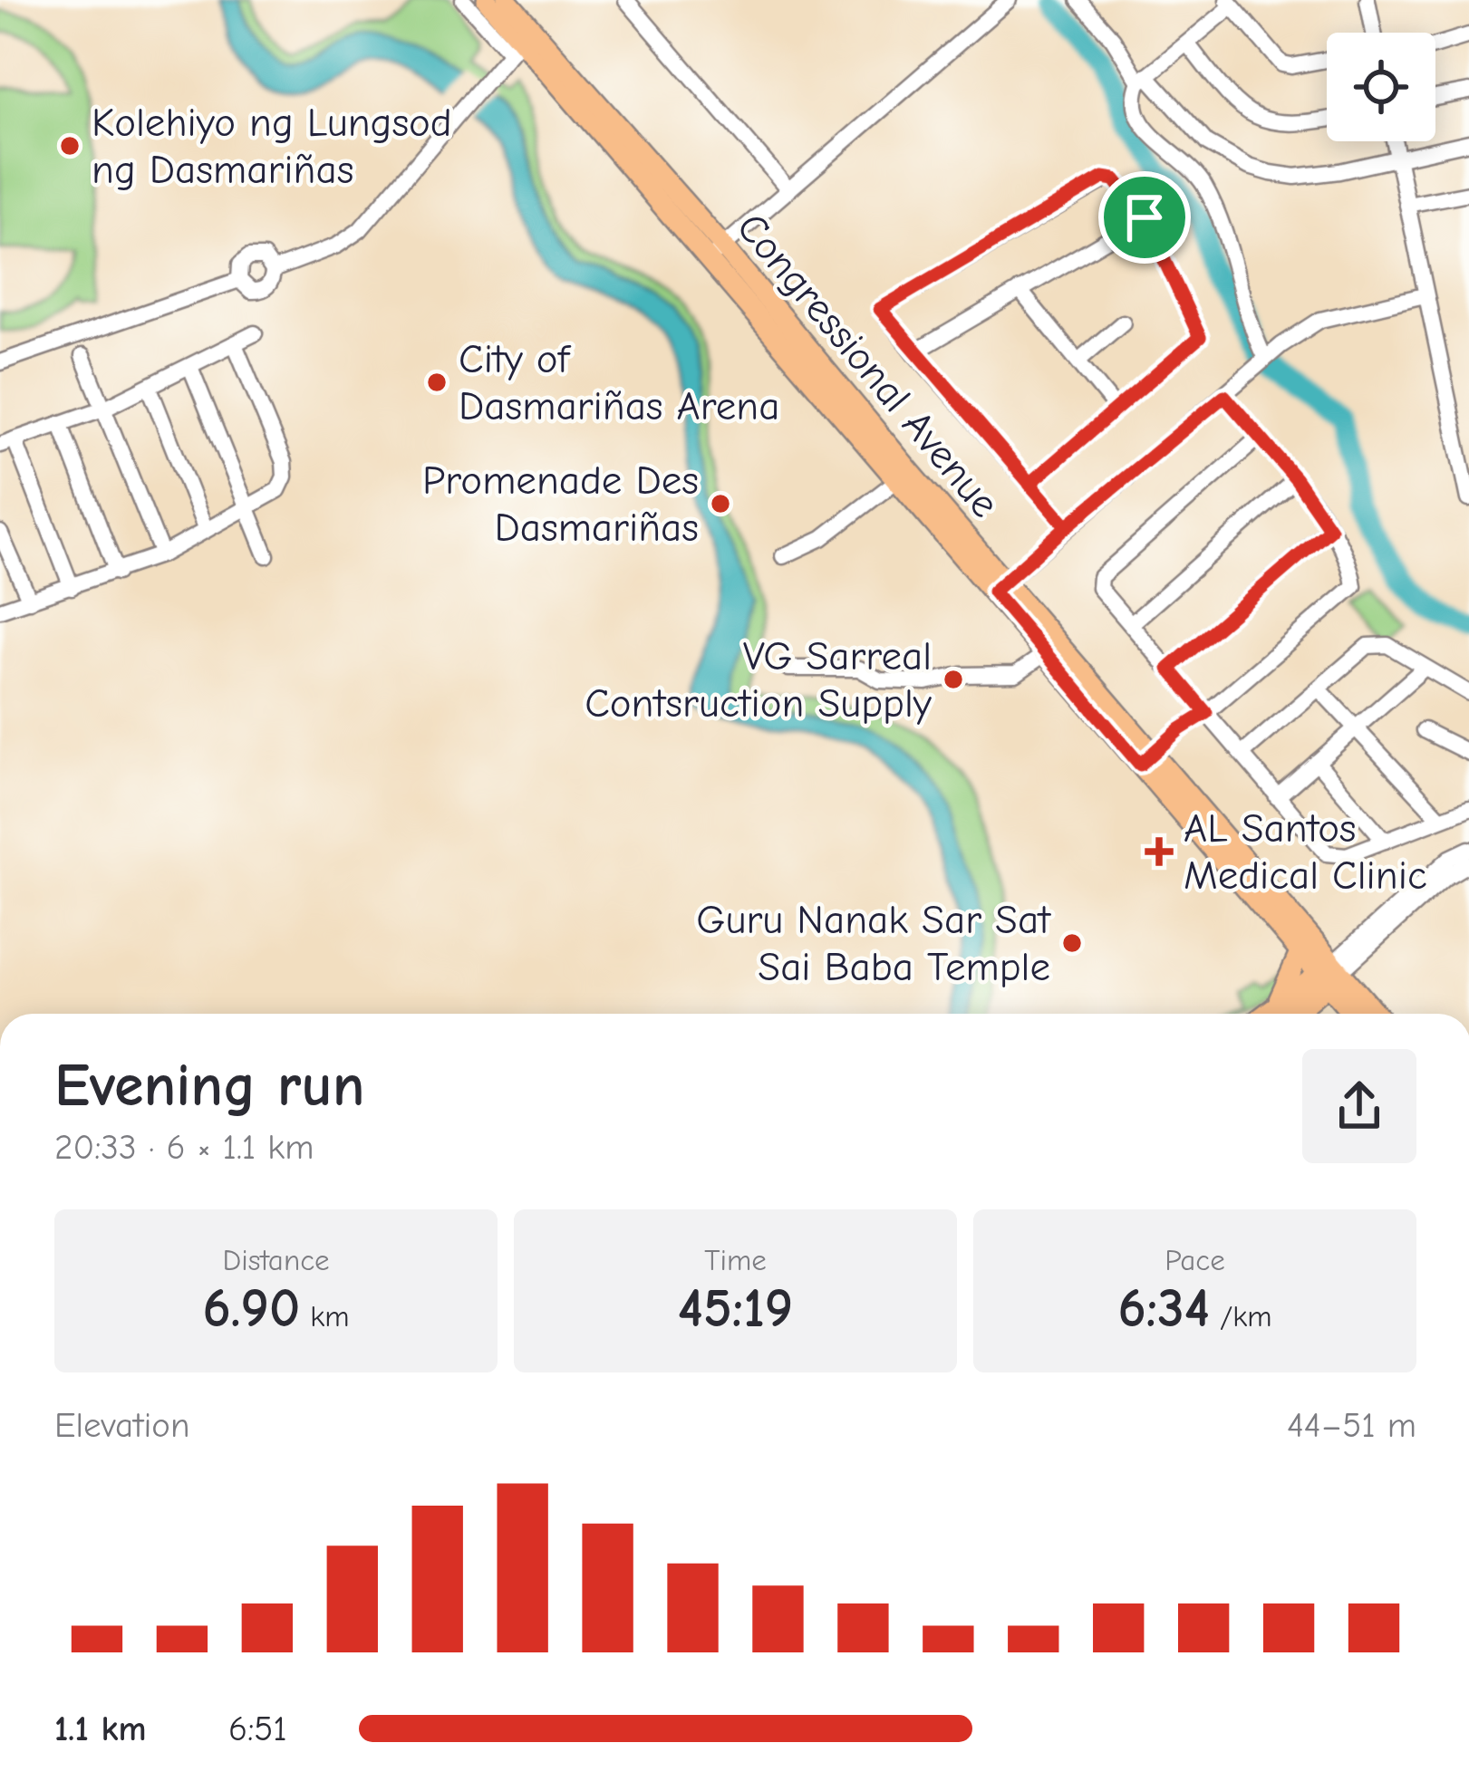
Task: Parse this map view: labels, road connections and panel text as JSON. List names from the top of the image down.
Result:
{
  "streets": {
    "main road": ["Congressional Avenue"]
  },
  "places": {
    "other": [
      "Kolehiyo ng Lungsod ng Dasmariñas",
      "City of Dasmariñas Arena",
      "Promenade Des Dasmariñas",
      "VG Sarreal Contsruction Supply",
      "Guru Nanak Sar Sat Sai Baba Temple"
    ],
    "health": ["AL Santos Medical Clinic"]
  },
  "page": {
    "heading": ["Evening run", "20:33 · 6 × 1.1 km"],
    "stats": [
      ["Distance", "6.90 km"],
      ["Time", "45:19"],
      ["Pace", "6:34 /km"]
    ],
    "chart": ["Elevation", "44–51 m"],
    "list": [
      {
        "name": "1.1 km",
        "note": "6:51"
      }
    ]
  }
}
